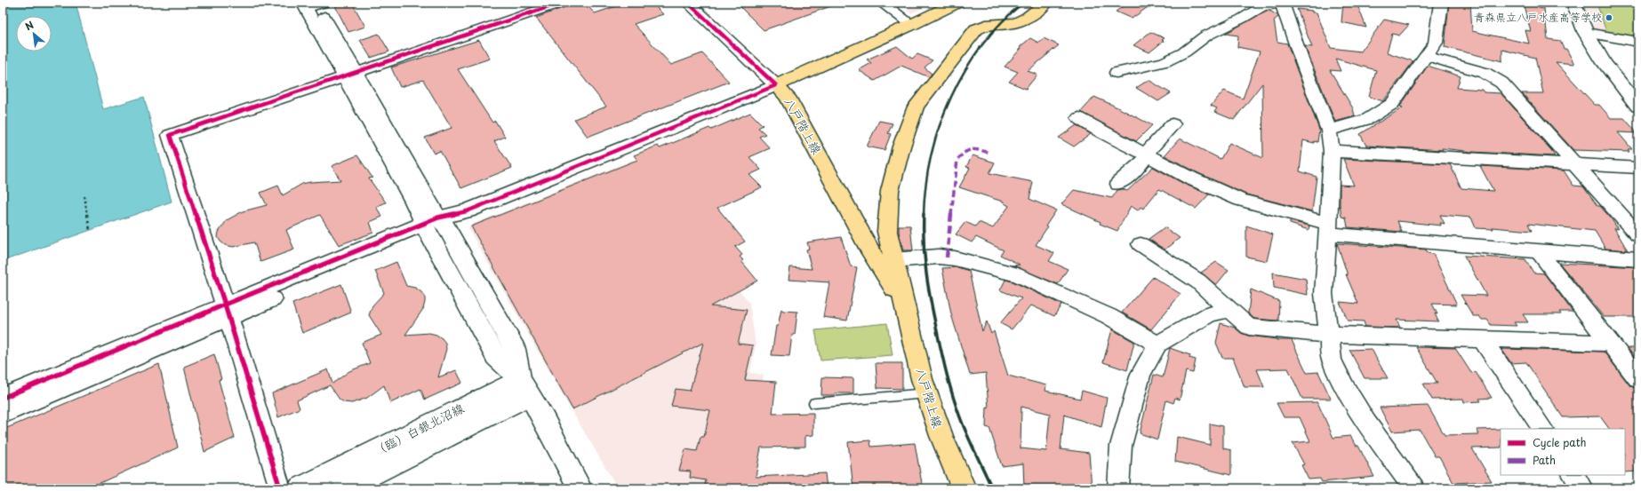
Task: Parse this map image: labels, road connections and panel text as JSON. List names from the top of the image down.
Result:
{
  "streets": {
    "main road": ["八戸階上線"],
    "street": ["（臨）白銀北沼線"]
  },
  "places": ["青森県立八戸水産高等学校"],
  "legend": ["Cycle path", "Path"],
  "north": "top left"
}
